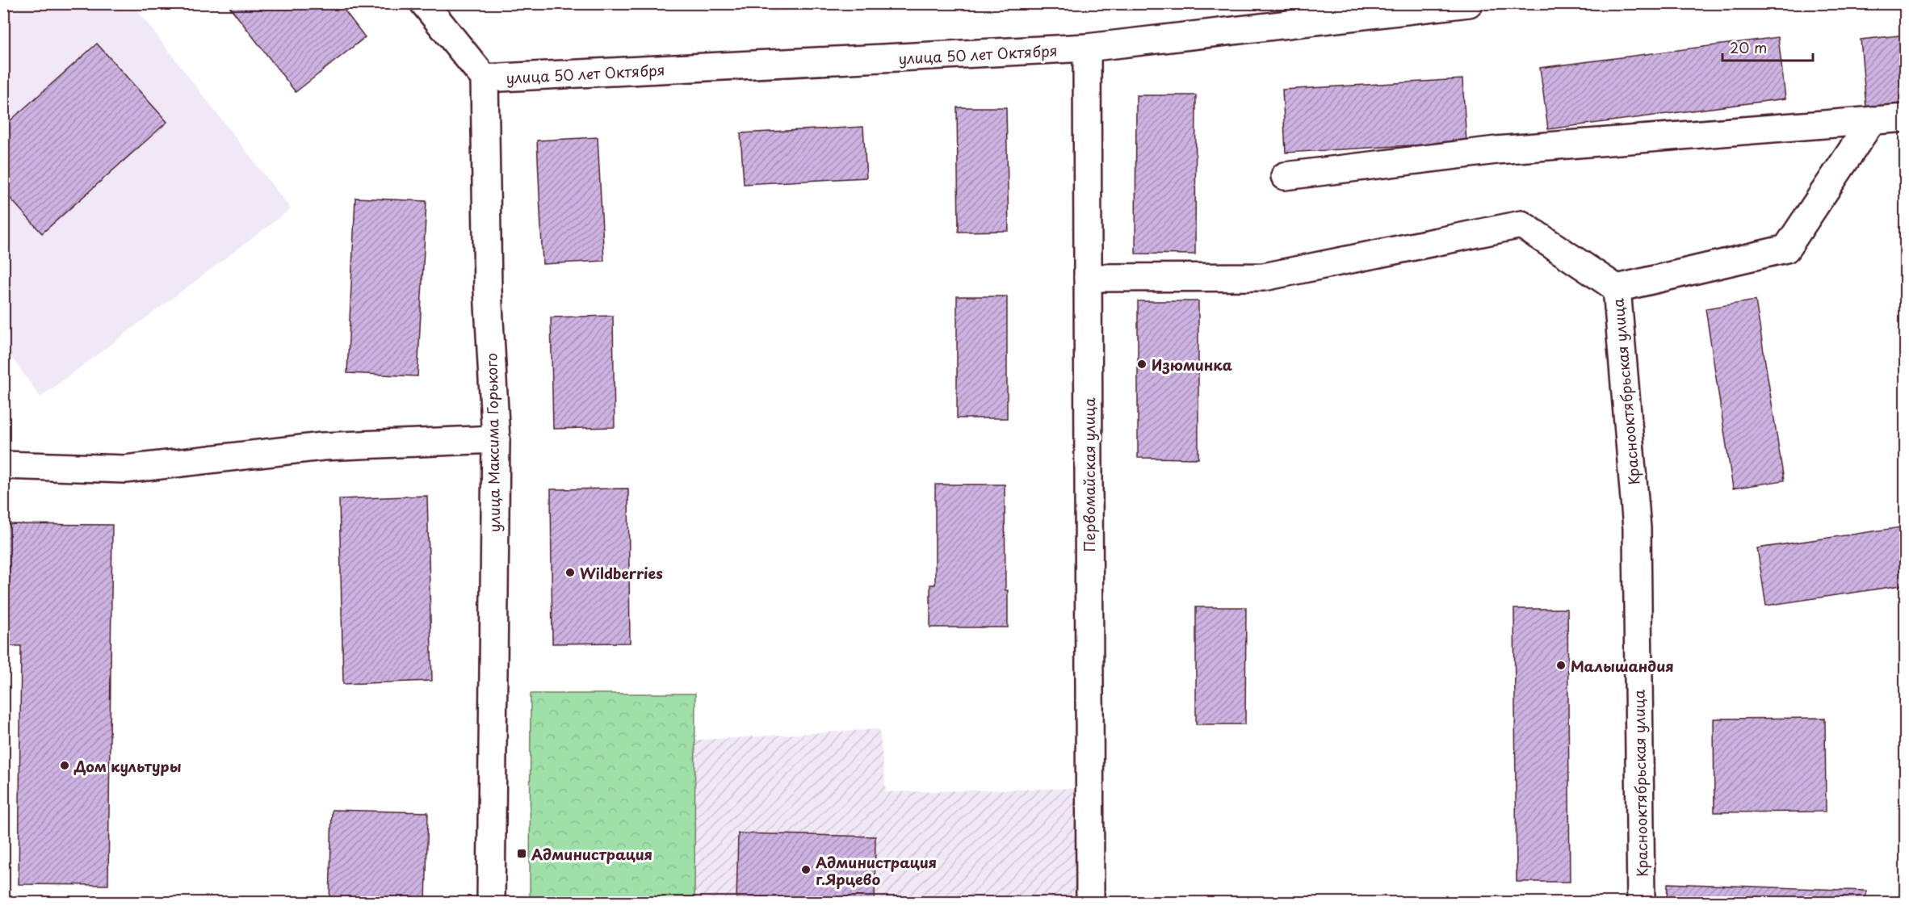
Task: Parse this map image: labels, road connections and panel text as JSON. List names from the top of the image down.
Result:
{
  "streets": {
    "street": [
      "улица 50 лет Октября",
      "Краснооктябрьская улица",
      "улица Максима Горького",
      "Первомайская улица"
    ]
  },
  "crossings": [
    ["улица 50 лет Октября", "улица Максима Горького"],
    ["улица 50 лет Октября", "Первомайская улица"],
    ["Краснооктябрьская улица", "Первомайская улица"]
  ],
  "places": {
    "other": [
      "Изюминка",
      "Wildberries",
      "Малышандия",
      "Дом культуры",
      "Администрация г.Ярцево"
    ],
    "transit": ["Администрация"]
  },
  "scale_bar": "20 m"
}
